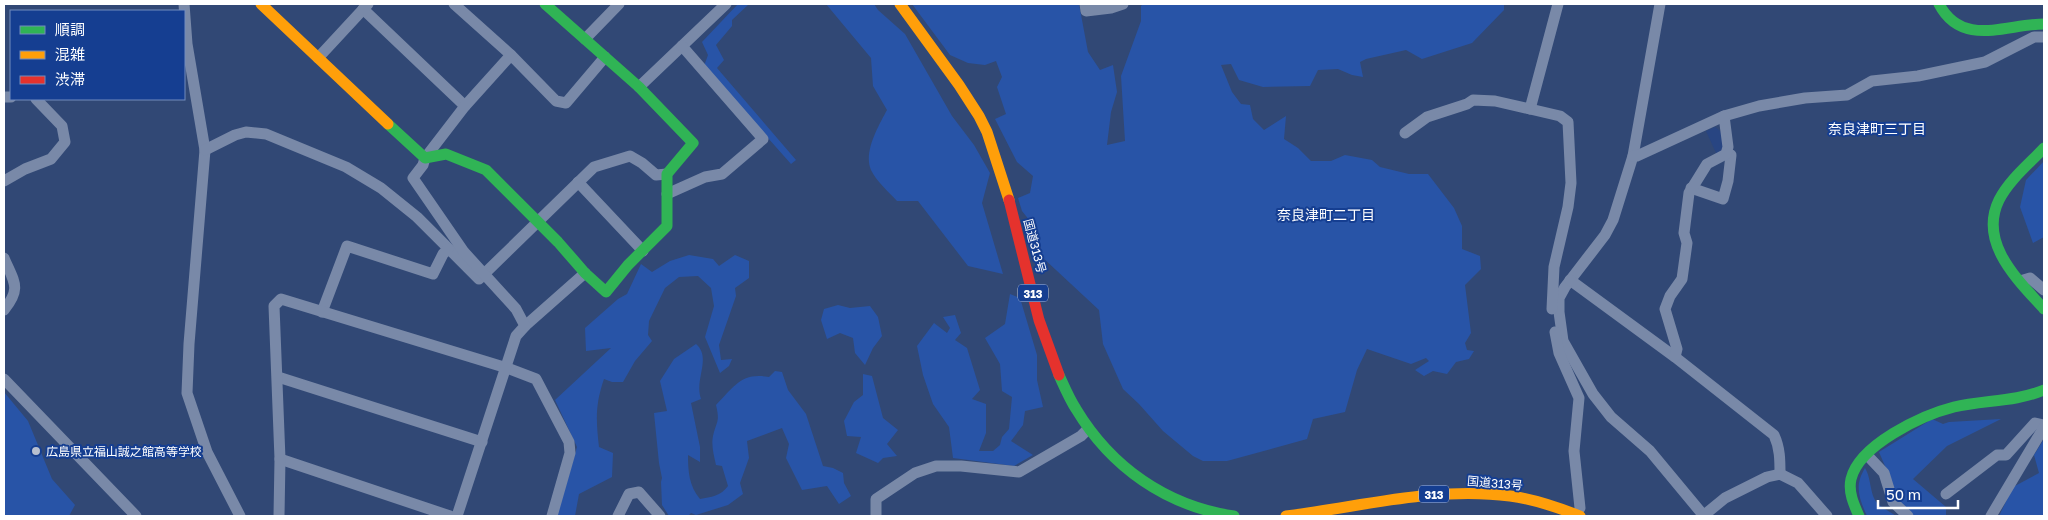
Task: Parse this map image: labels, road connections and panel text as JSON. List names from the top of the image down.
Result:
{
  "streets": {
    "main road": ["国道313号", "313"]
  },
  "districts": ["奈良津町三丁目", "奈良津町二丁目"],
  "places": ["広島県立福山誠之館高等学校"],
  "legend": ["順調", "混雑", "渋滞"],
  "scale_bar": "50 m"
}
